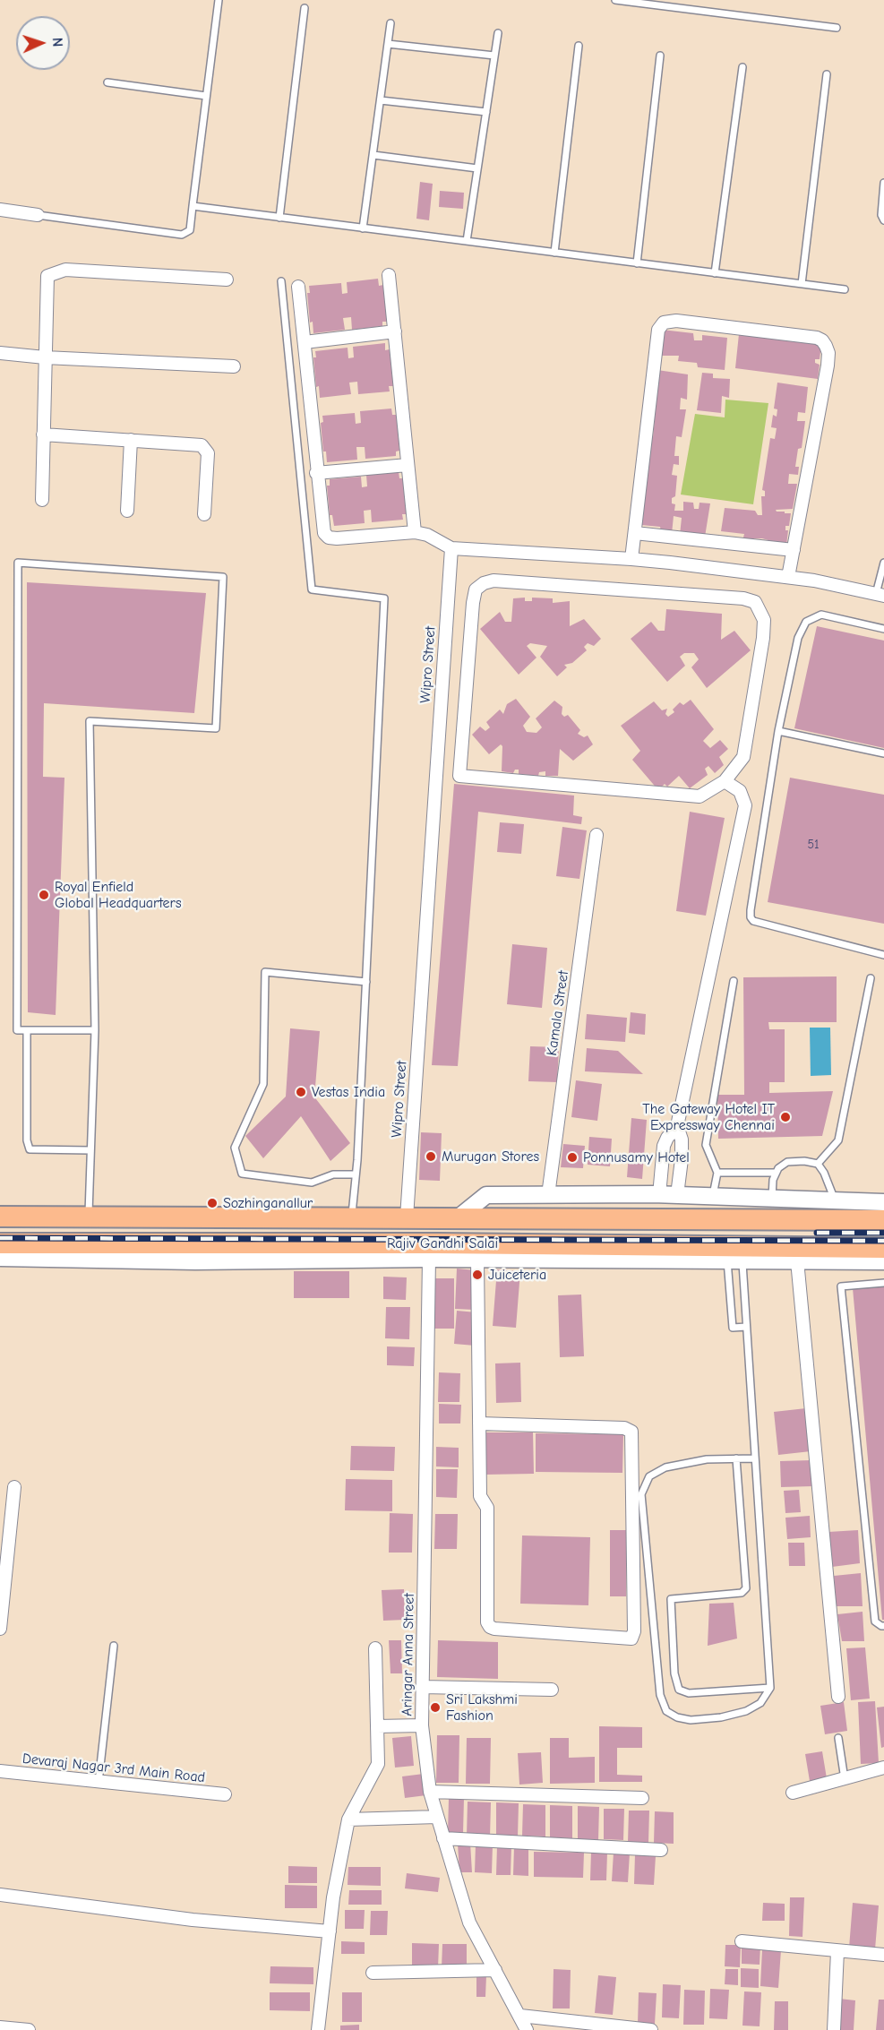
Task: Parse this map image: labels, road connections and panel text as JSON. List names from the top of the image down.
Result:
{
  "streets": {
    "main road": ["Rajiv Gandhi Salai"],
    "street": [
      "Wipro Street",
      "Kamala Street",
      "Aringar Anna Street",
      "Devaraj Nagar 3rd Main Road"
    ]
  },
  "crossings": [
    ["Wipro Street", "Rajiv Gandhi Salai"]
  ],
  "places": [
    "Royal Enfield Global Headquarters",
    "Vestas India",
    "The Gateway Hotel IT Expressway Chennai",
    "Murugan Stores",
    "Ponnusamy Hotel",
    "Sozhinganallur",
    "Juiceteria",
    "Sri Lakshmi Fashion"
  ],
  "house_numbers": ["51"],
  "north": "right"
}
